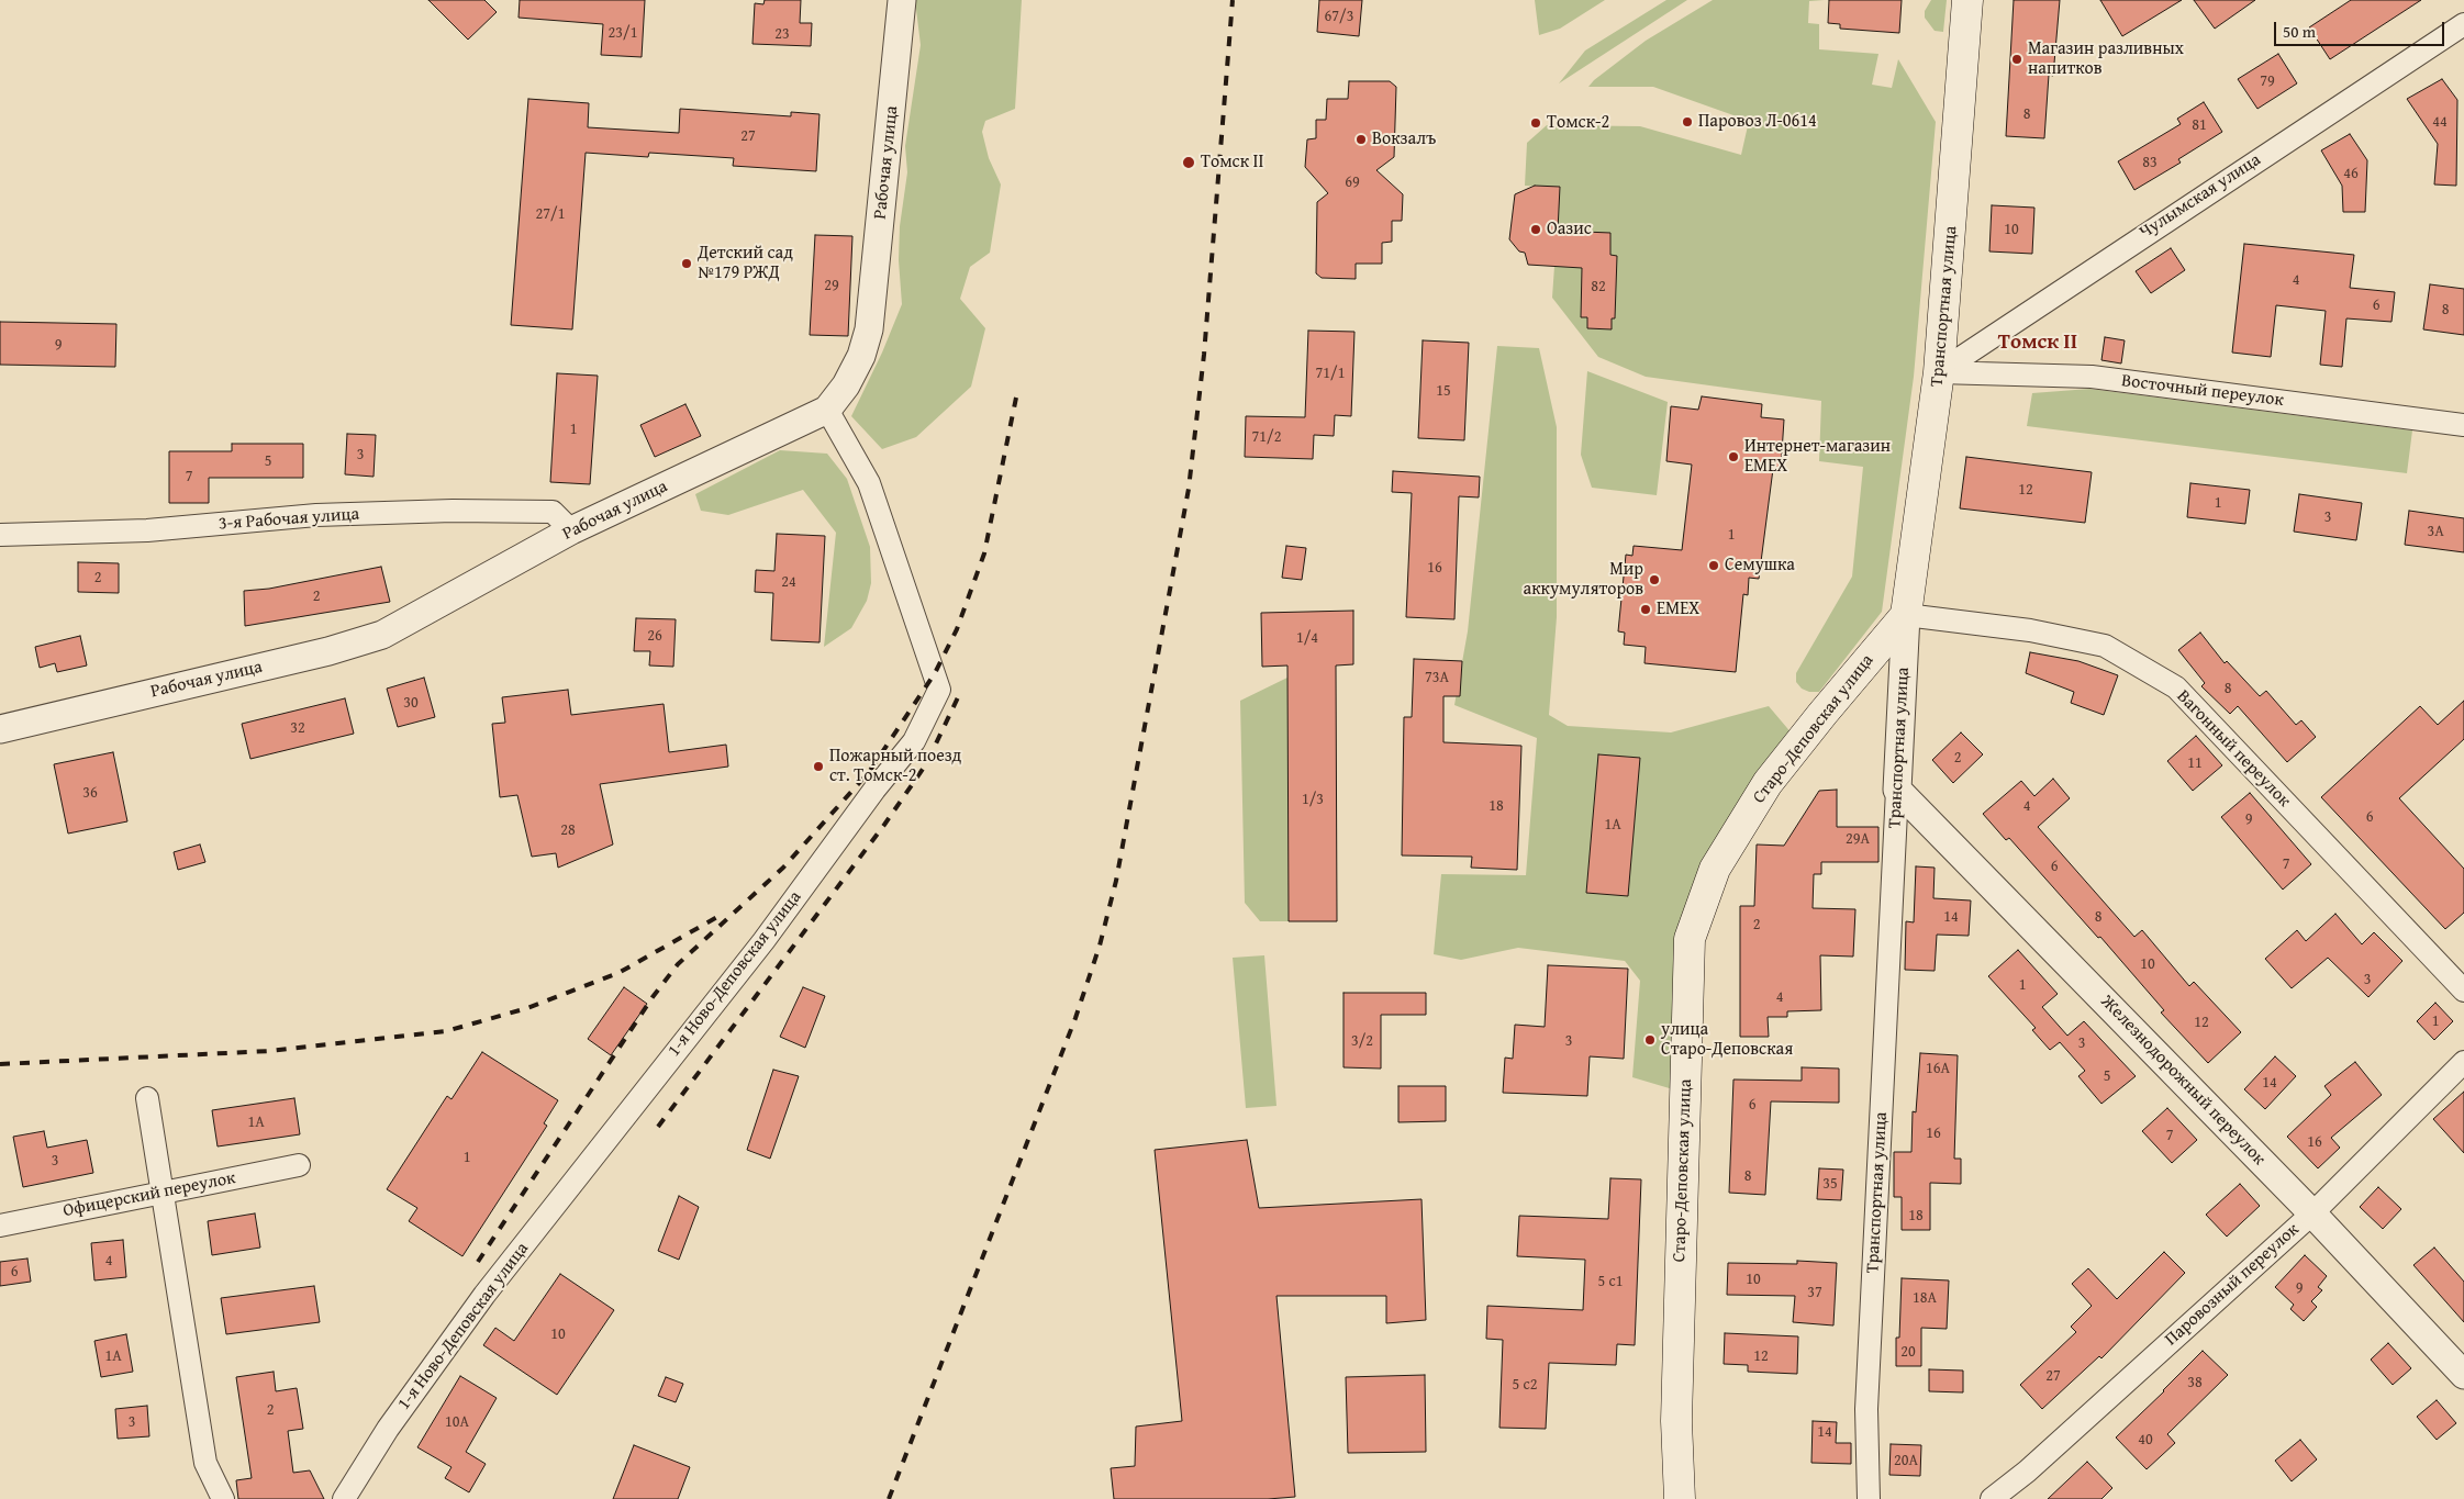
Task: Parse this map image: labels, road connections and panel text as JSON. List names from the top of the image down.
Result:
{
  "streets": {
    "main road": ["Транспортная улица", "Старо-Деповская улица"],
    "street": [
      "Рабочая улица",
      "Чулымская улица",
      "Восточный переулок",
      "3-я Рабочая улица",
      "Вагонный переулок",
      "1-я Ново-Деповская улица",
      "Железнодорожный переулок",
      "Офицерский переулок",
      "Паровозный переулок"
    ]
  },
  "crossings": [
    ["Рабочая улица", "3-я Рабочая улица"],
    ["Рабочая улица", "1-я Ново-Деповская улица"],
    ["Чулымская улица", "Транспортная улица"],
    ["Чулымская улица", "Восточный переулок"],
    ["Транспортная улица", "Восточный переулок"],
    ["Транспортная улица", "Старо-Деповская улица"],
    ["Транспортная улица", "Вагонный переулок"],
    ["Транспортная улица", "Железнодорожный переулок"],
    ["Старо-Деповская улица", "Вагонный переулок"],
    ["Железнодорожный переулок", "Паровозный переулок"]
  ],
  "districts": ["Томск II"],
  "places": [
    "Магазин разливных напитков",
    "Паровоз Л-0614",
    "Томск-2",
    "Вокзалъ",
    "Томск II",
    "Оазис",
    "Детский сад №179 РЖД",
    "Интернет-магазин EMEX",
    "Семушка",
    "Мир аккумуляторов",
    "EMEX",
    "Пожарный поезд ст. Томск-2",
    "улица Старо-Деповская"
  ],
  "house_numbers": [
    "67/3",
    "23/1",
    "23",
    "79",
    "8",
    "44",
    "81",
    "27",
    "83",
    "46",
    "69",
    "27/1",
    "10",
    "4",
    "29",
    "82",
    "6",
    "8",
    "9",
    "71/1",
    "15",
    "1",
    "71/2",
    "3",
    "5",
    "7",
    "12",
    "1",
    "3",
    "3А",
    "1",
    "16",
    "2",
    "24",
    "2",
    "26",
    "1/4",
    "73А",
    "8",
    "30",
    "32",
    "2",
    "11",
    "36",
    "1/3",
    "18",
    "4",
    "6",
    "9",
    "1А",
    "28",
    "29А",
    "7",
    "6",
    "14",
    "8",
    "2",
    "10",
    "3",
    "1",
    "4",
    "1",
    "12",
    "3/2",
    "3",
    "3",
    "16А",
    "5",
    "14",
    "6",
    "1А",
    "16",
    "7",
    "16",
    "1",
    "3",
    "8",
    "35",
    "18",
    "4",
    "6",
    "10",
    "5 с1",
    "9",
    "37",
    "18А",
    "10",
    "20",
    "1А",
    "12",
    "27",
    "38",
    "5 с2",
    "2",
    "3",
    "10А",
    "14",
    "40",
    "20А"
  ],
  "scale_bar": "50 m"
}
